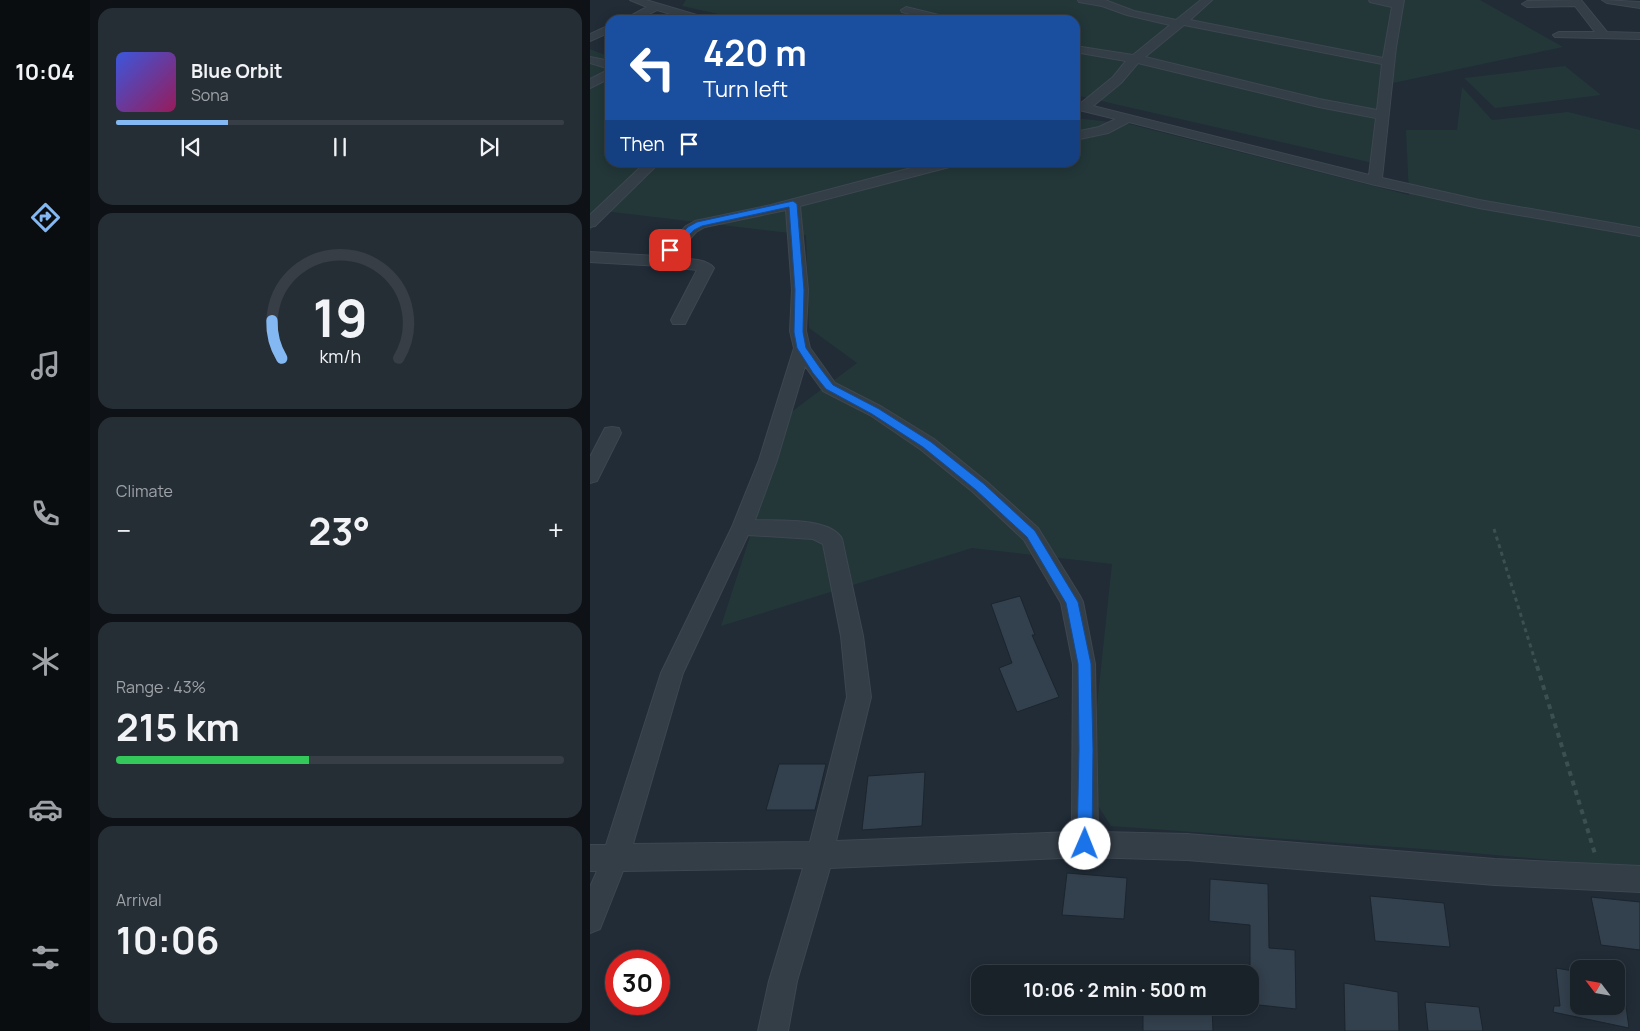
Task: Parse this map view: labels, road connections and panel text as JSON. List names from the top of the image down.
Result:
{
  "north": "top left",
  "page": {
    "tabs": "10:04",
    "turn": ["420 m", "Turn left"],
    "song": ["Blue Orbit", "Sona"],
    "then": "Then",
    "tile": [
      "Climate",
      ["Range · 43%", "215 km"],
      ["Arrival", "10:06"]
    ],
    "heat": ["−", "23°", "+"],
    "limit": "30",
    "trip": "10:06 · 2 min · 500 m",
    "gauge": ["19", "km/h"]
  }
}
